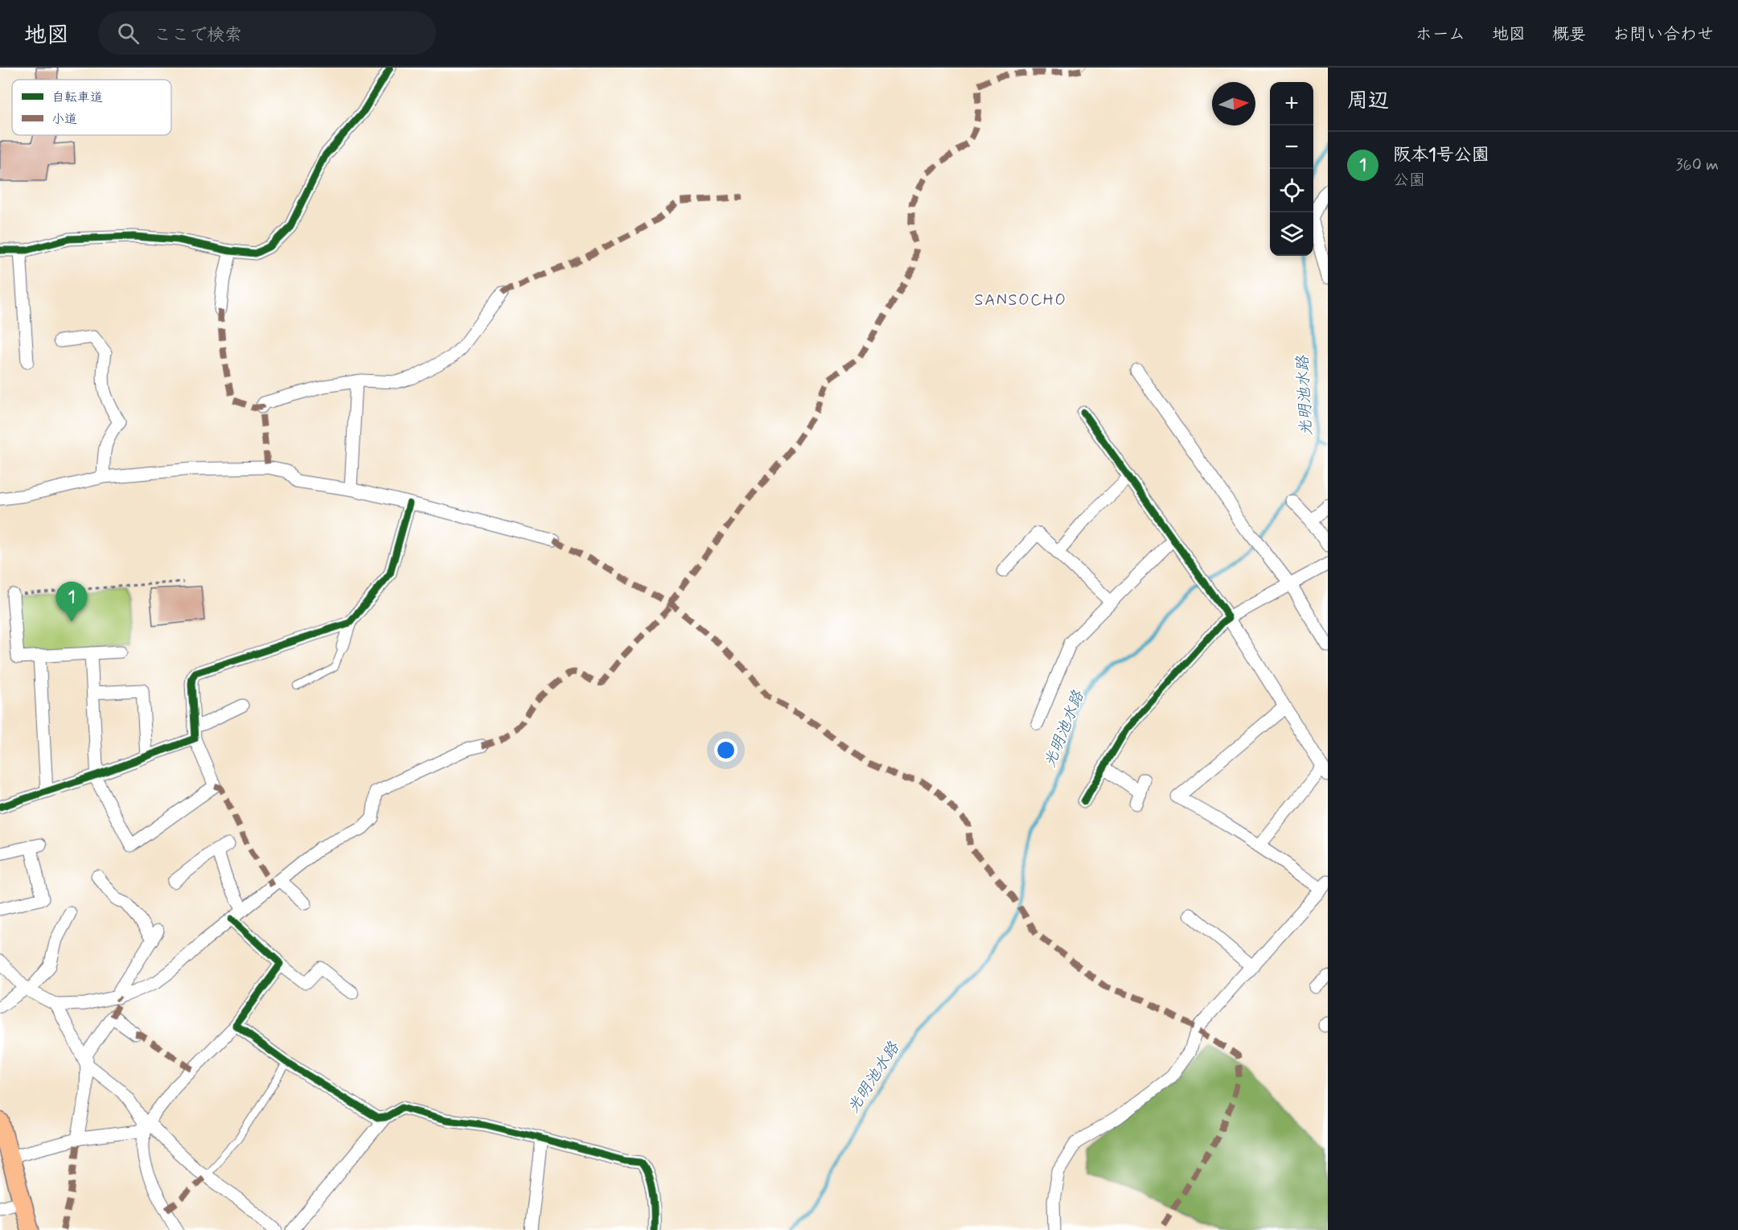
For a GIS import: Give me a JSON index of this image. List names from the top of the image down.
{
  "districts": ["SANSOCHO"],
  "water": ["光明池水路"],
  "legend": ["自転車道", "小道"],
  "north": "right",
  "page": {
    "header": "地図",
    "search": "ここで検索",
    "nav": [
      "ホーム",
      "地図",
      "概要",
      "お問い合わせ"
    ],
    "heading": "周辺",
    "map_buttons": ["+", "−"],
    "list": [
      {
        "mark": "1",
        "name": "阪本1号公園",
        "note": "公園",
        "value": "360 m"
      }
    ],
    "pins": "1"
  }
}
